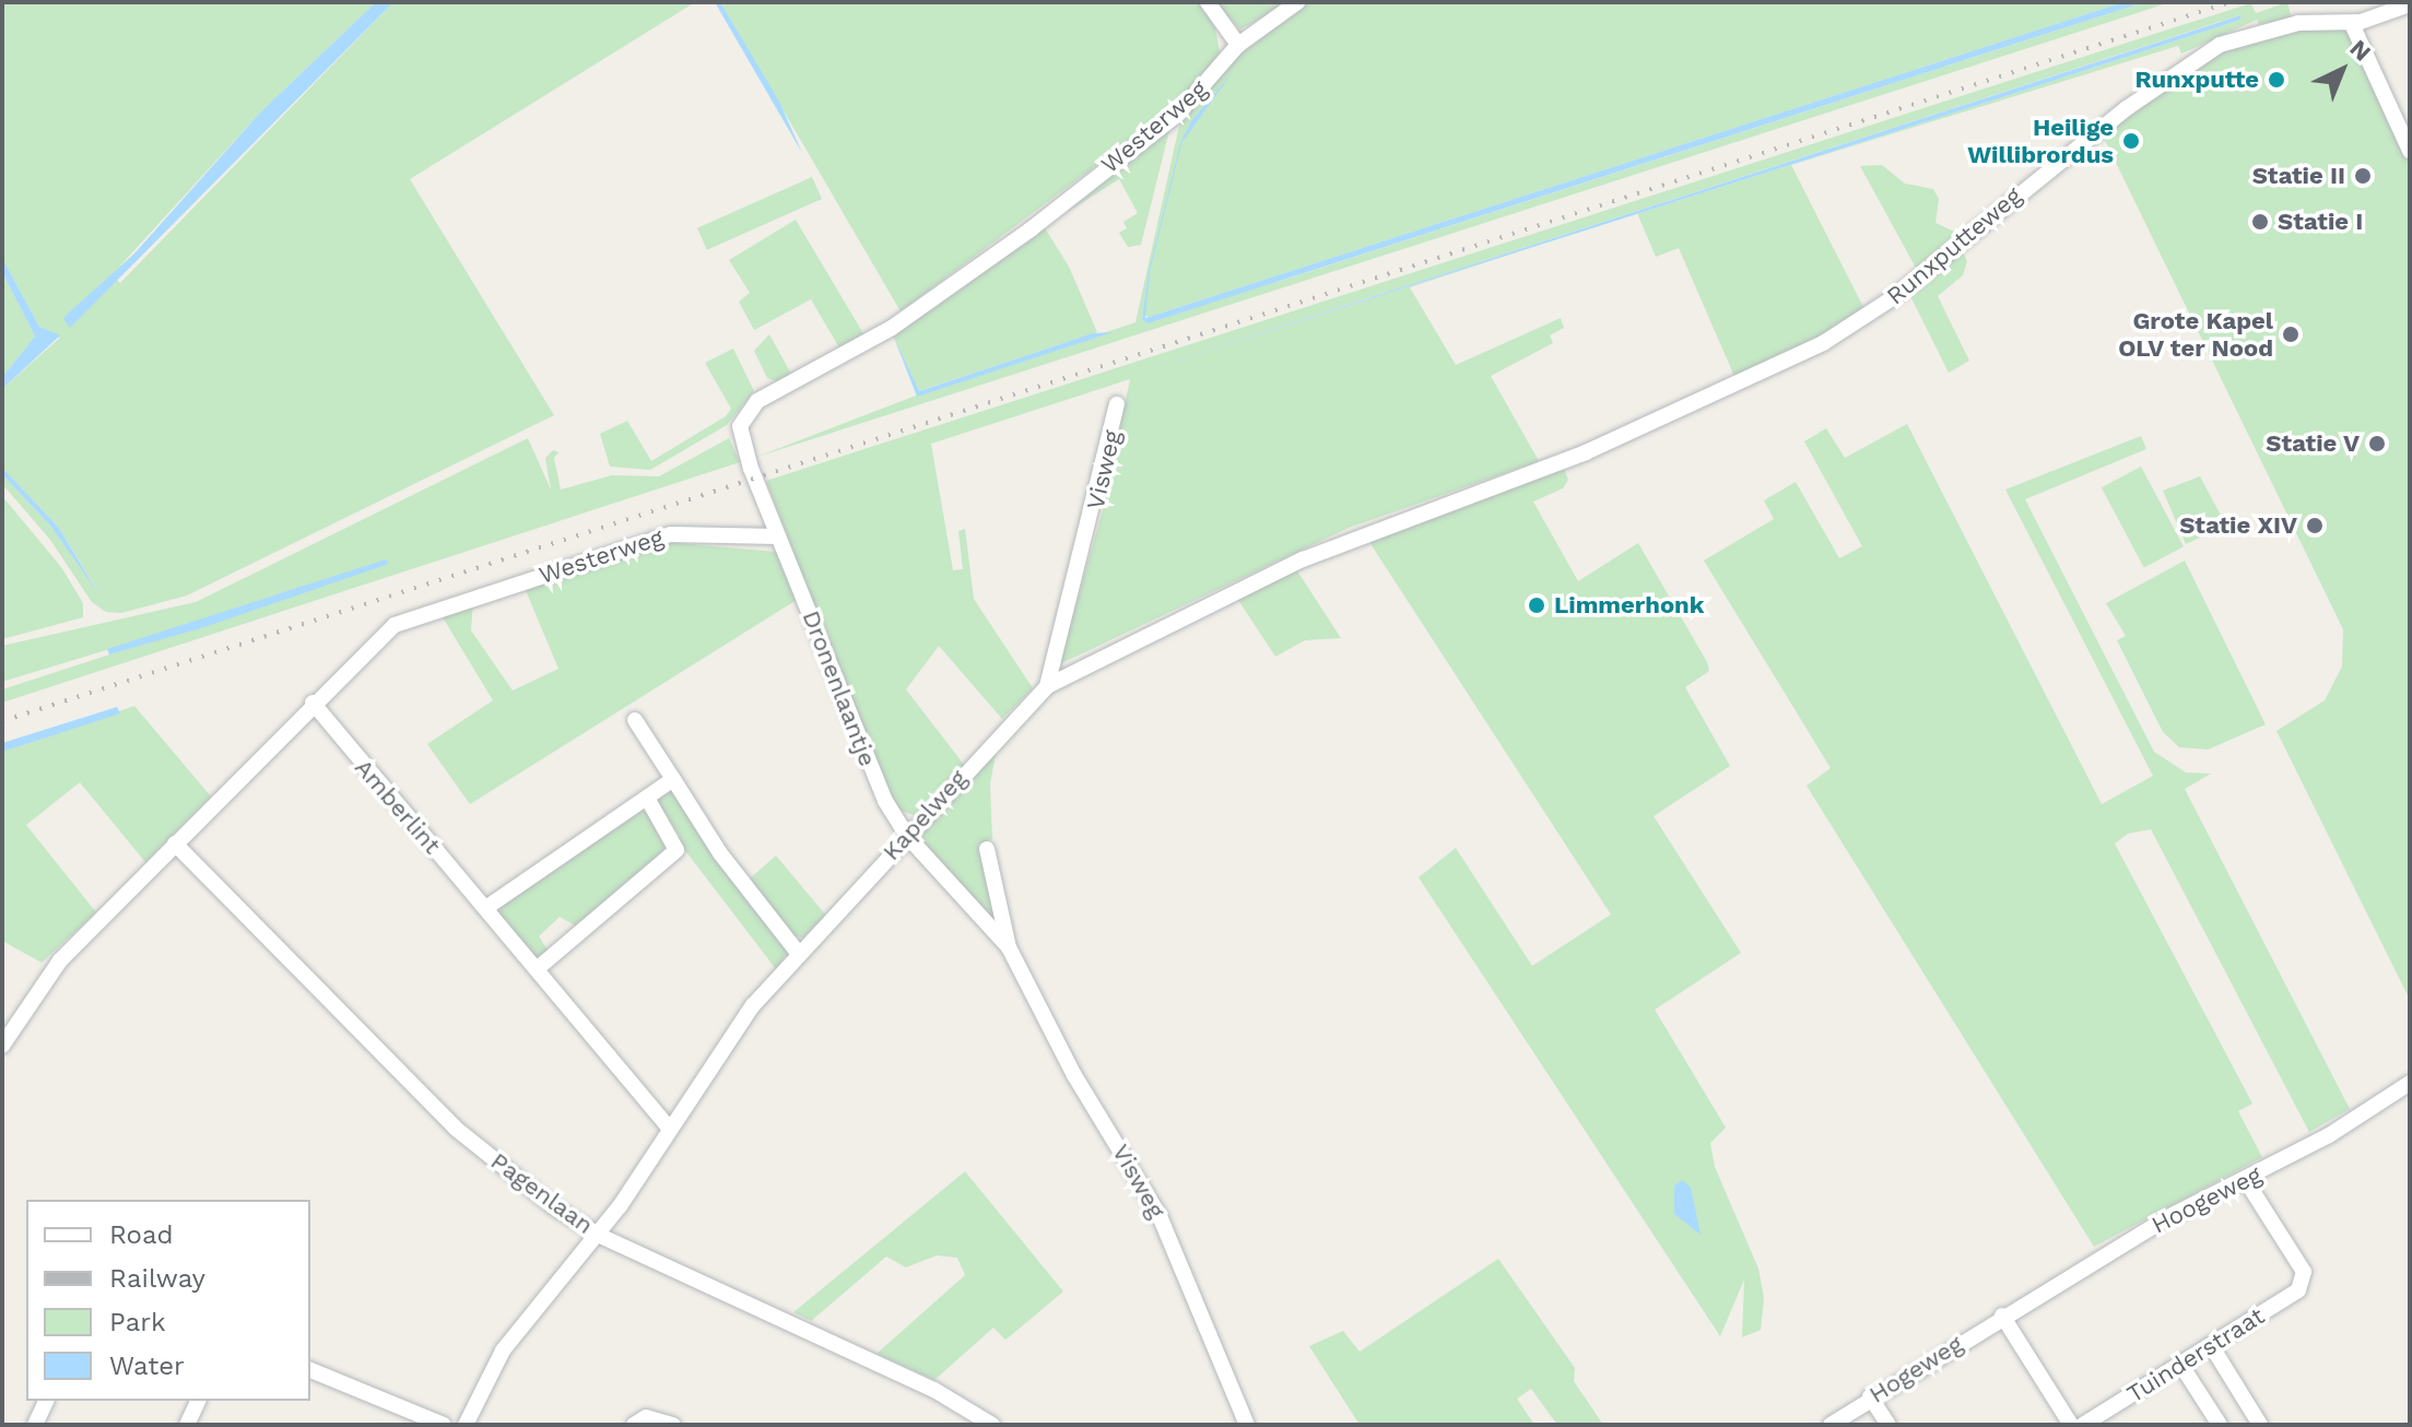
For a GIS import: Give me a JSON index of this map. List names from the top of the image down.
{
  "streets": {
    "street": [
      "Westerweg",
      "Runxputteweg",
      "Visweg",
      "Dronenlaantje",
      "Amberlint",
      "Kapelweg",
      "Pagenlaan",
      "Hoogeweg",
      "Tuinderstraat",
      "Hogeweg"
    ]
  },
  "crossings": [
    ["Westerweg", "Dronenlaantje"],
    ["Westerweg", "Amberlint"],
    ["Westerweg", "Pagenlaan"],
    ["Runxputteweg", "Kapelweg"],
    ["Visweg", "Dronenlaantje"],
    ["Visweg", "Kapelweg"],
    ["Dronenlaantje", "Kapelweg"],
    ["Amberlint", "Kapelweg"],
    ["Kapelweg", "Pagenlaan"],
    ["Hoogeweg", "Tuinderstraat"],
    ["Hoogeweg", "Hogeweg"]
  ],
  "places": [
    "Runxputte",
    "Heilige Willibrordus",
    "Statie II",
    "Statie I",
    "Grote Kapel OLV ter Nood",
    "Statie V",
    "Statie XIV",
    "Limmerhonk"
  ],
  "legend": [
    "Road",
    "Railway",
    "Park",
    "Water"
  ],
  "north": "top right"
}
